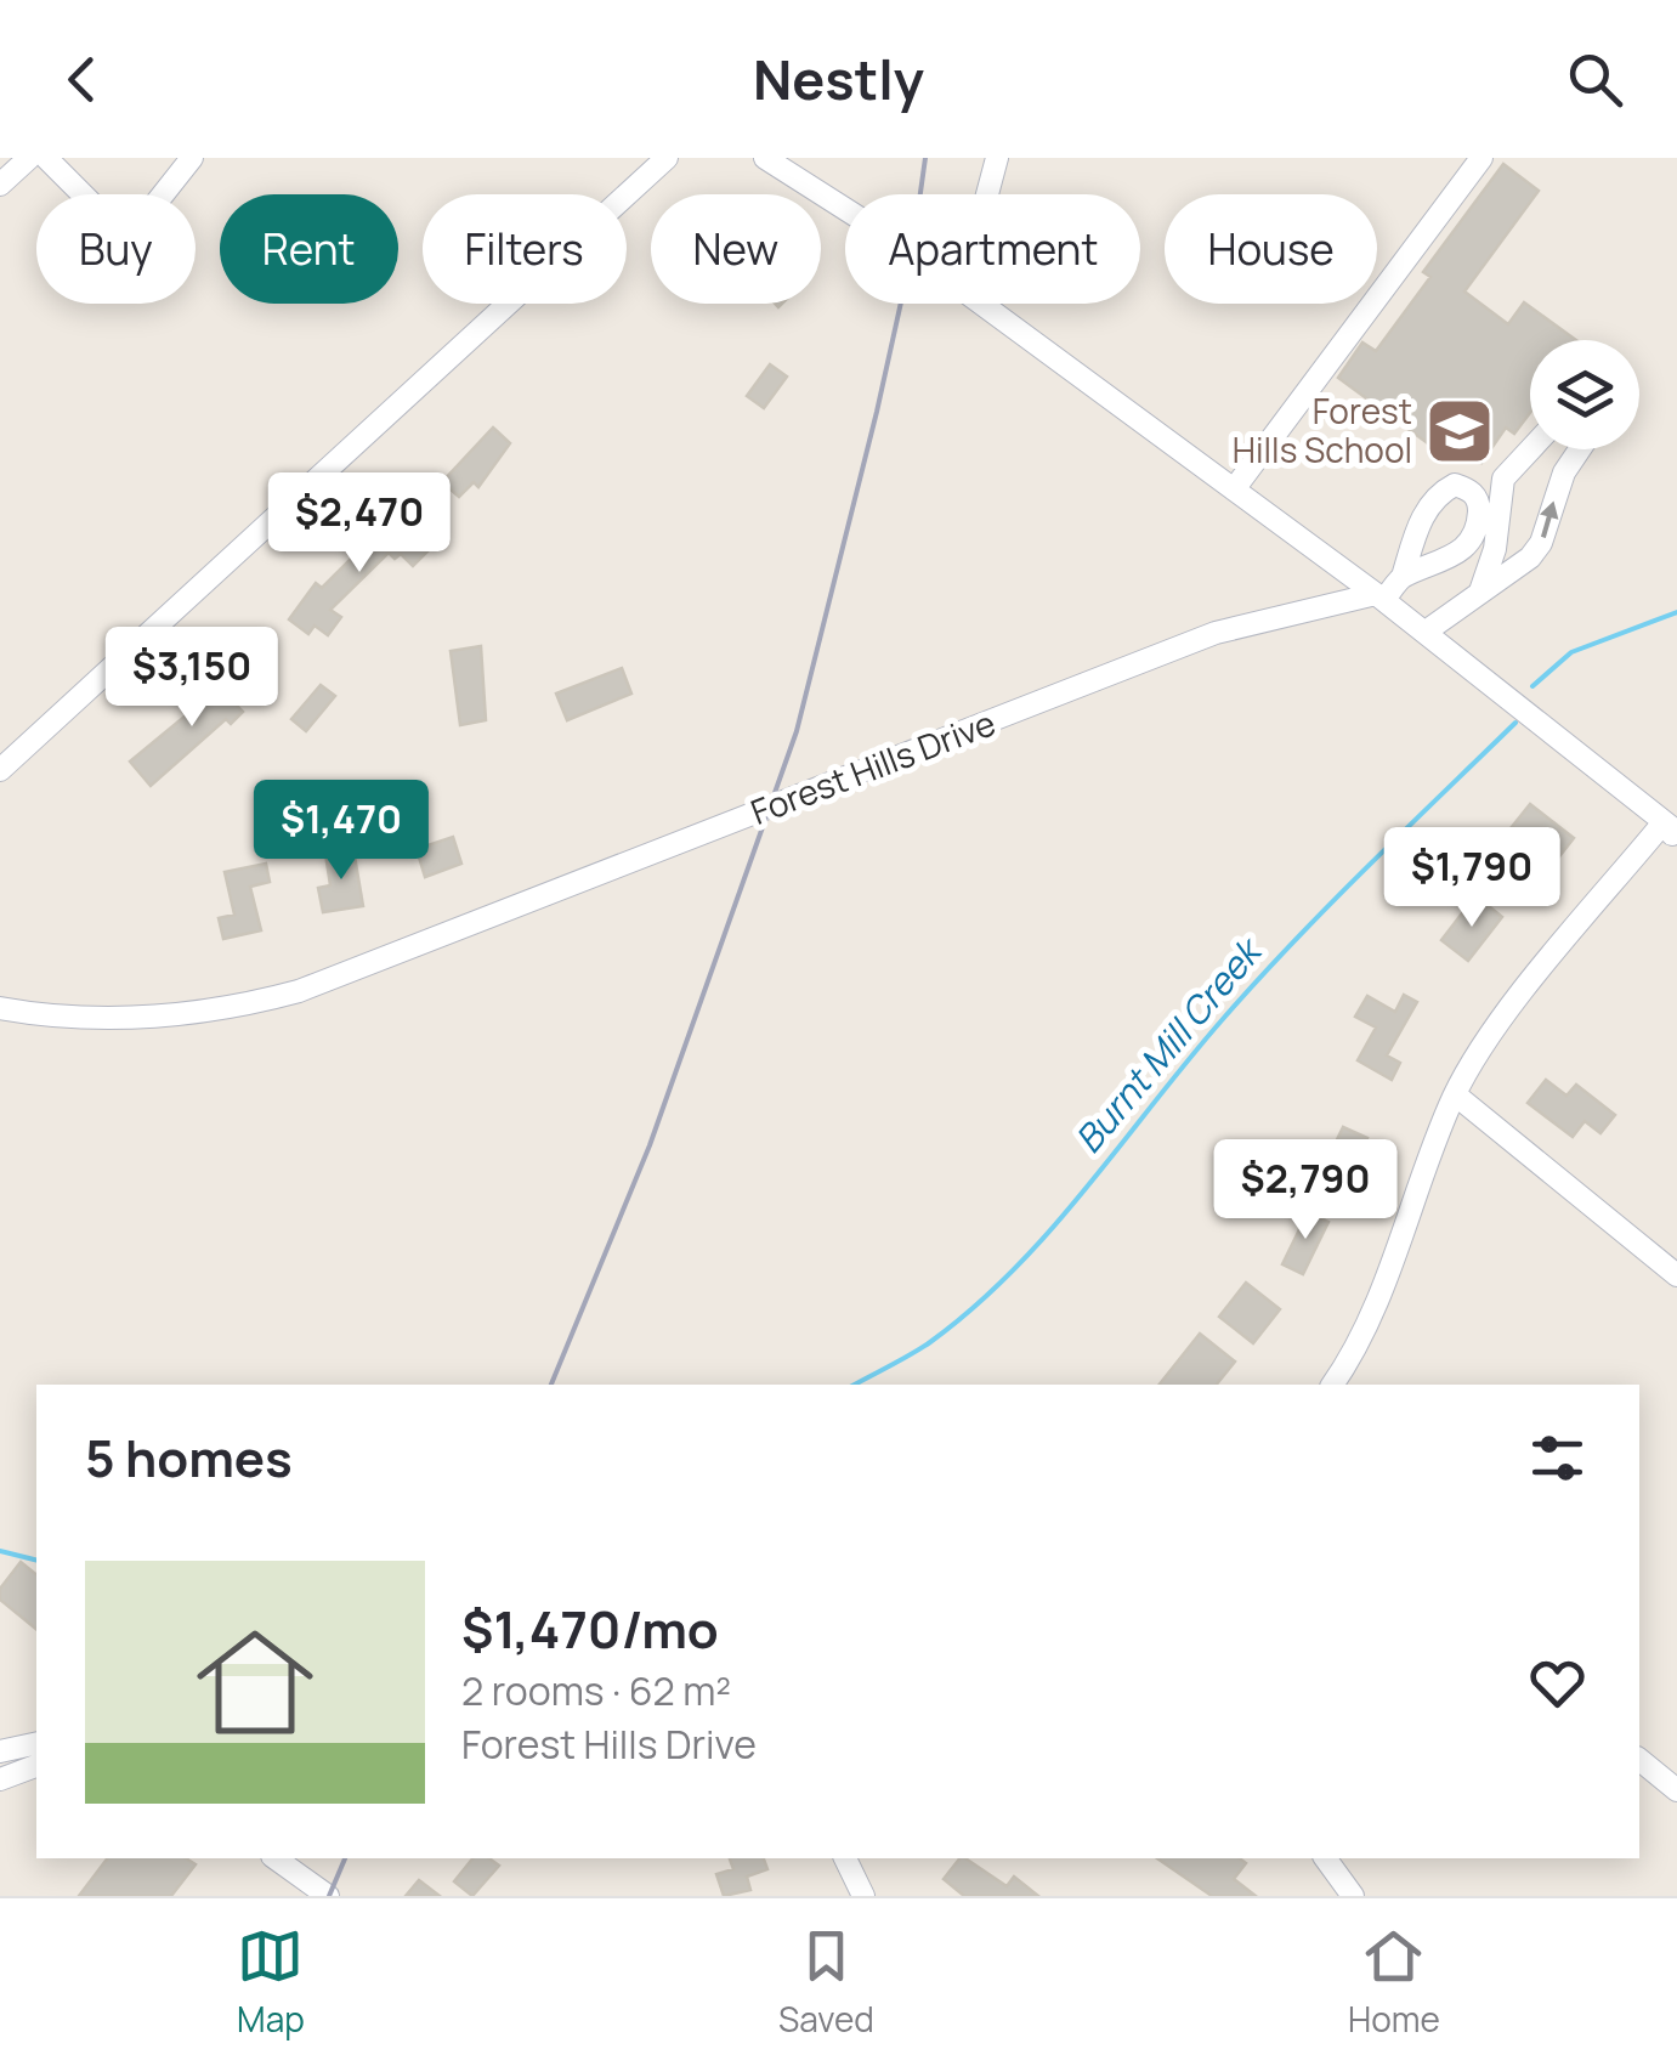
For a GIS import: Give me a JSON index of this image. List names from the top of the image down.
{
  "streets": {
    "street": ["Forest Hills Drive"]
  },
  "water": ["Burnt Mill Creek"],
  "places": {
    "school or university": ["Forest Hills School"]
  },
  "page": {
    "header": "Nestly",
    "chip": [
      "Buy",
      "Rent",
      "Filters",
      "New",
      "Apartment",
      "House"
    ],
    "price": [
      "$2,470",
      "$3,150",
      "$1,470",
      "$1,790",
      "$2,790"
    ],
    "heading": "5 homes",
    "list": [
      {
        "name": "$1,470/mo",
        "note": "2 rooms · 62 m² · Forest Hills Drive"
      }
    ],
    "tabs": ["Map", "Saved", "Home"]
  }
}
